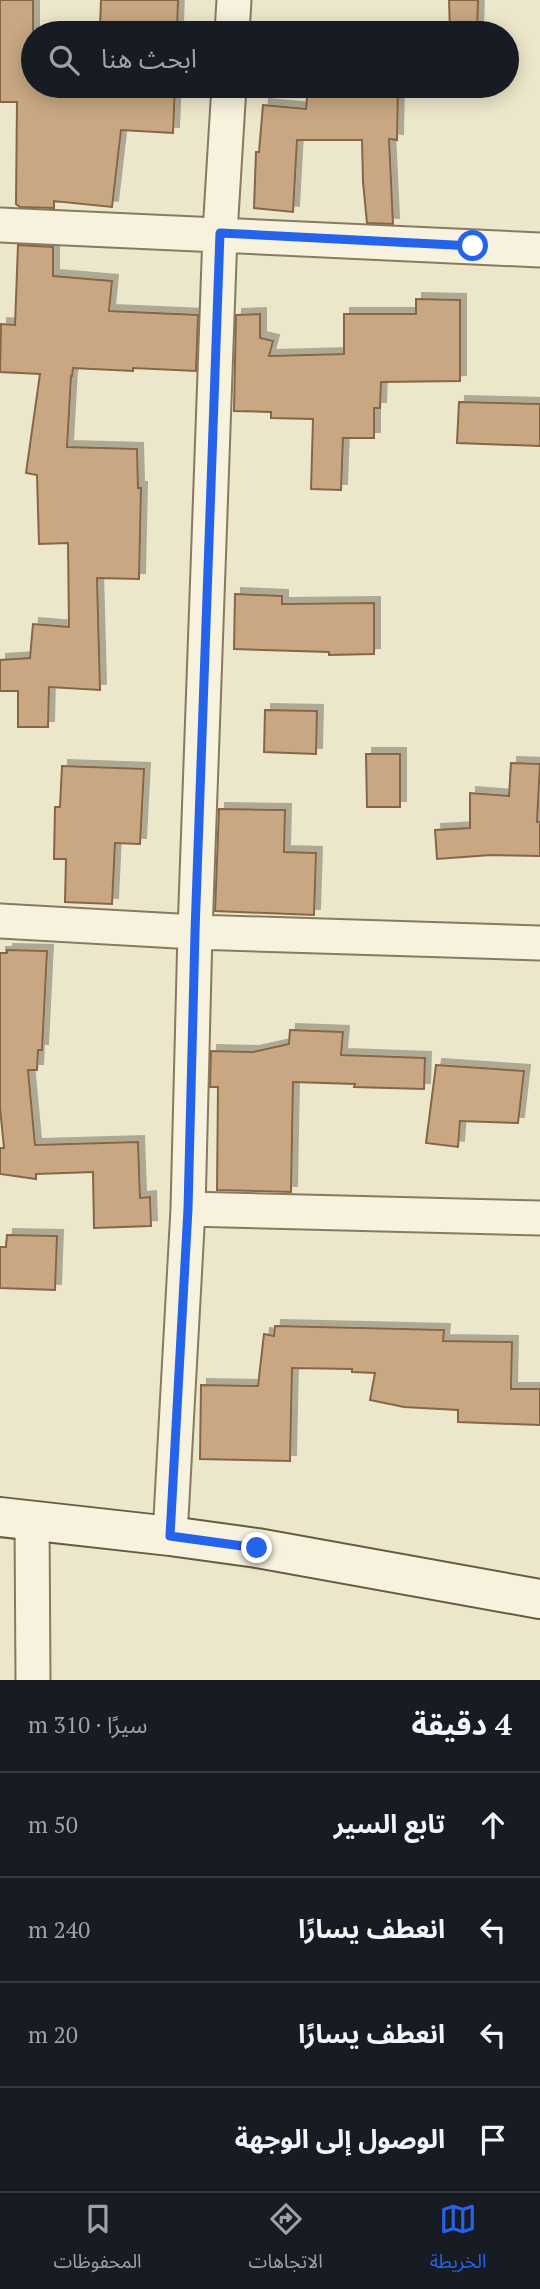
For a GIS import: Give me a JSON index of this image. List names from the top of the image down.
{
  "page": {
    "search": "ابحث هنا",
    "heading": ["4 دقيقة", "سيرًا · 310 m"],
    "list": [
      ["تابع السير", "50 m"],
      ["انعطف يسارًا", "240 m"],
      ["انعطف يسارًا", "20 m"],
      "الوصول إلى الوجهة"
    ],
    "nav": ["الخريطة", "الاتجاهات", "المحفوظات"]
  }
}
